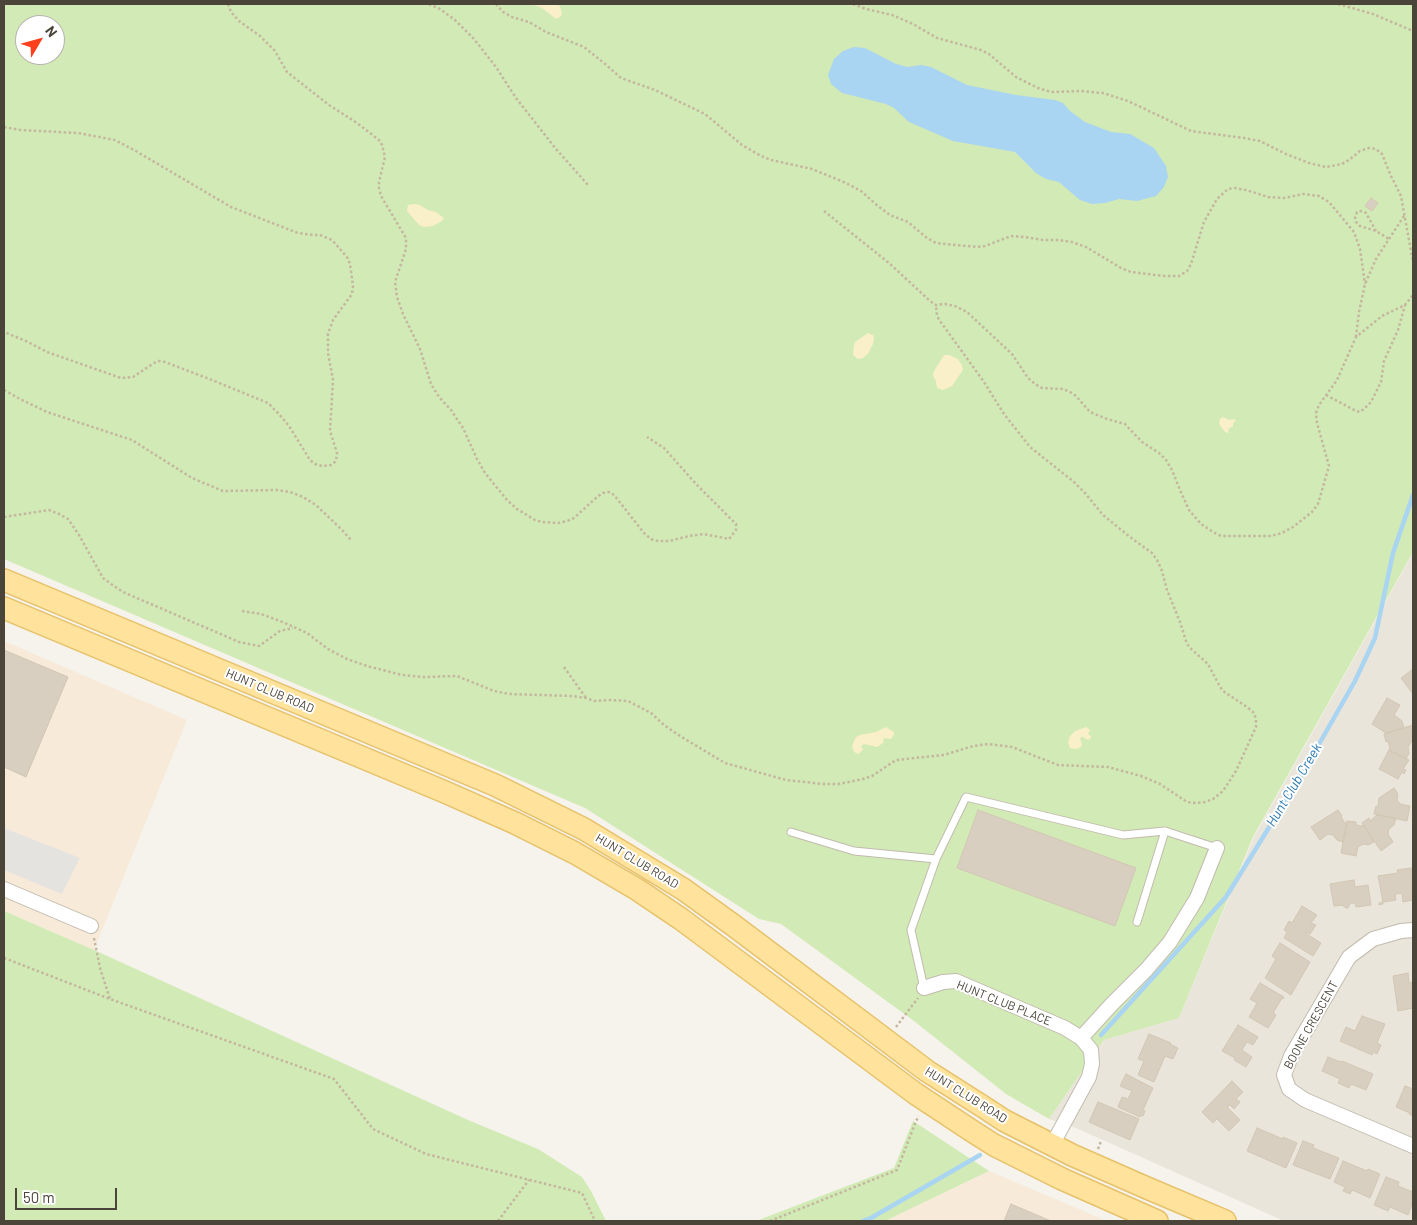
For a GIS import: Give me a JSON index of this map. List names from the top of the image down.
{
  "streets": {
    "main road": ["HUNT CLUB ROAD"],
    "street": ["HUNT CLUB PLACE", "BOONE CRESCENT"]
  },
  "water": ["Hunt Club Creek"],
  "scale_bar": "50 m",
  "north": "top right"
}
